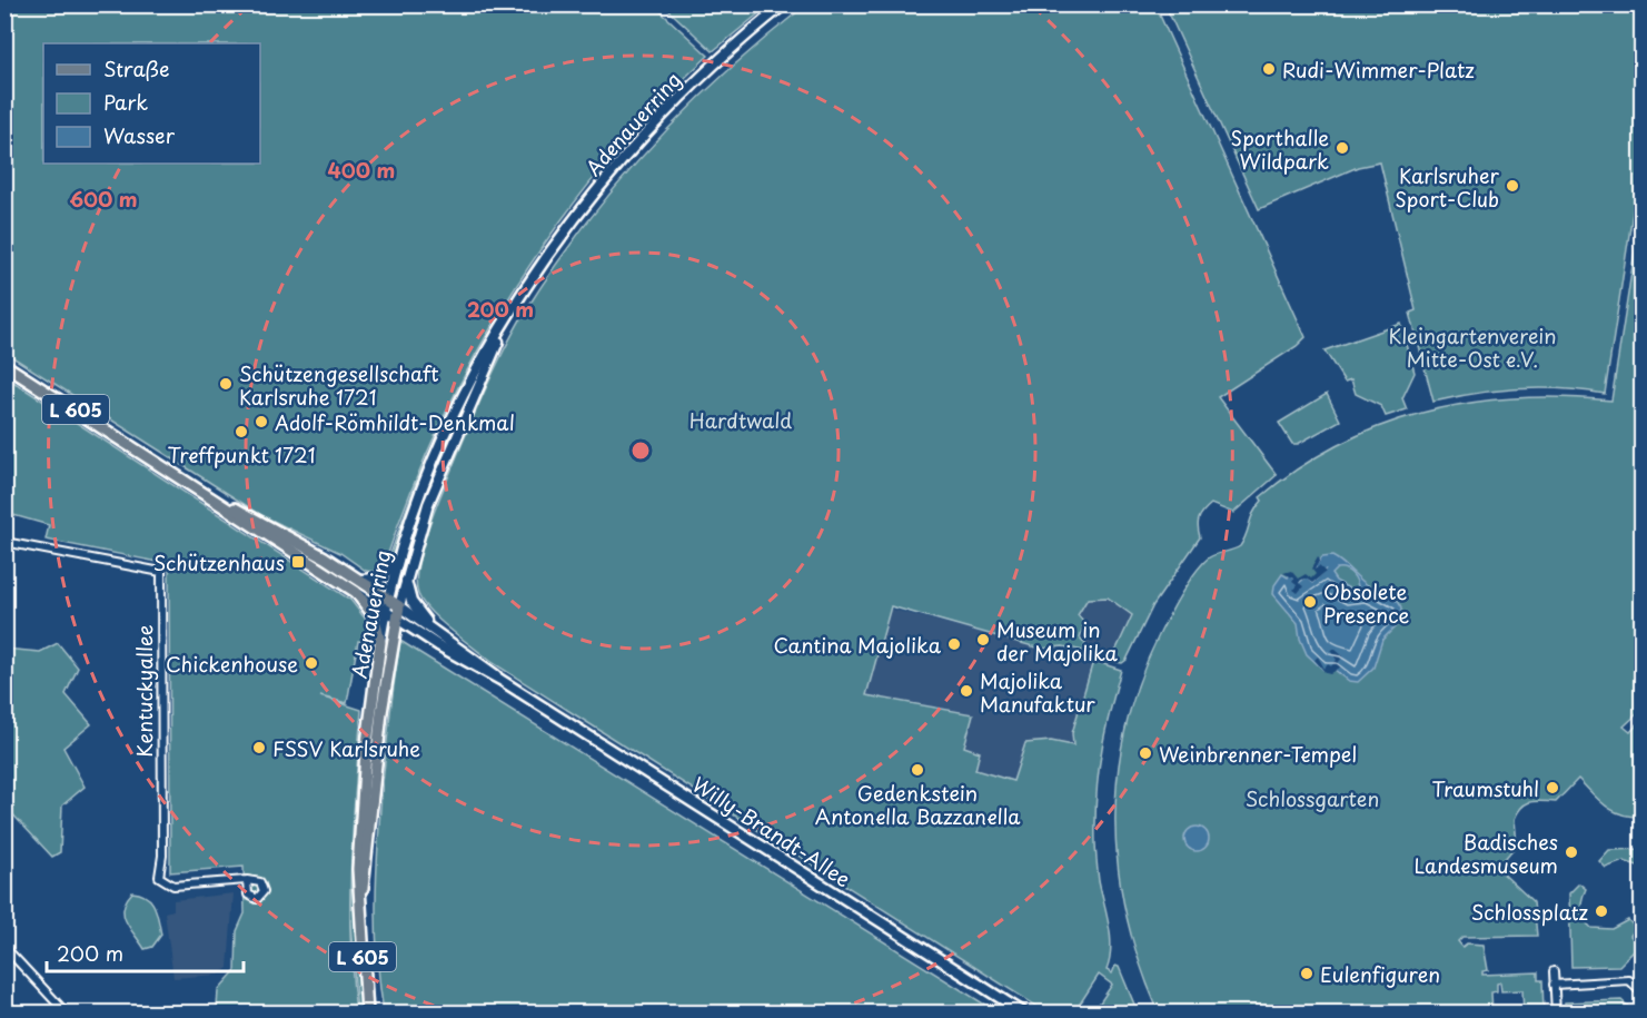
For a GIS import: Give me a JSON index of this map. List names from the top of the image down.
{
  "streets": {
    "main road": ["Adenauerring", "L 605", "Willy-Brandt-Allee"],
    "street": ["Kentuckyallee"]
  },
  "crossings": [
    ["Adenauerring", "Willy-Brandt-Allee"]
  ],
  "parks": ["Kleingartenverein Mitte-Ost e.V.", "Hardtwald", "Schlossgarten"],
  "places": {
    "other": [
      "Rudi-Wimmer-Platz",
      "Sporthalle Wildpark",
      "Karlsruher Sport-Club",
      "Schützengesellschaft Karlsruhe 1721",
      "Adolf-Römhildt-Denkmal",
      "Treffpunkt 1721",
      "Obsolete Presence",
      "Museum in der Majolika",
      "Cantina Majolika",
      "Chickenhouse",
      "Majolika Manufaktur",
      "FSSV Karlsruhe",
      "Weinbrenner-Tempel",
      "Gedenkstein Antonella Bazzanella",
      "Traumstuhl",
      "Badisches Landesmuseum",
      "Schlossplatz",
      "Eulenfiguren"
    ],
    "transit": ["Schützenhaus"]
  },
  "legend": ["Straße", "Park", "Wasser"],
  "scale_bar": "200 m",
  "rings": ["400 m", "600 m", "200 m"]
}
